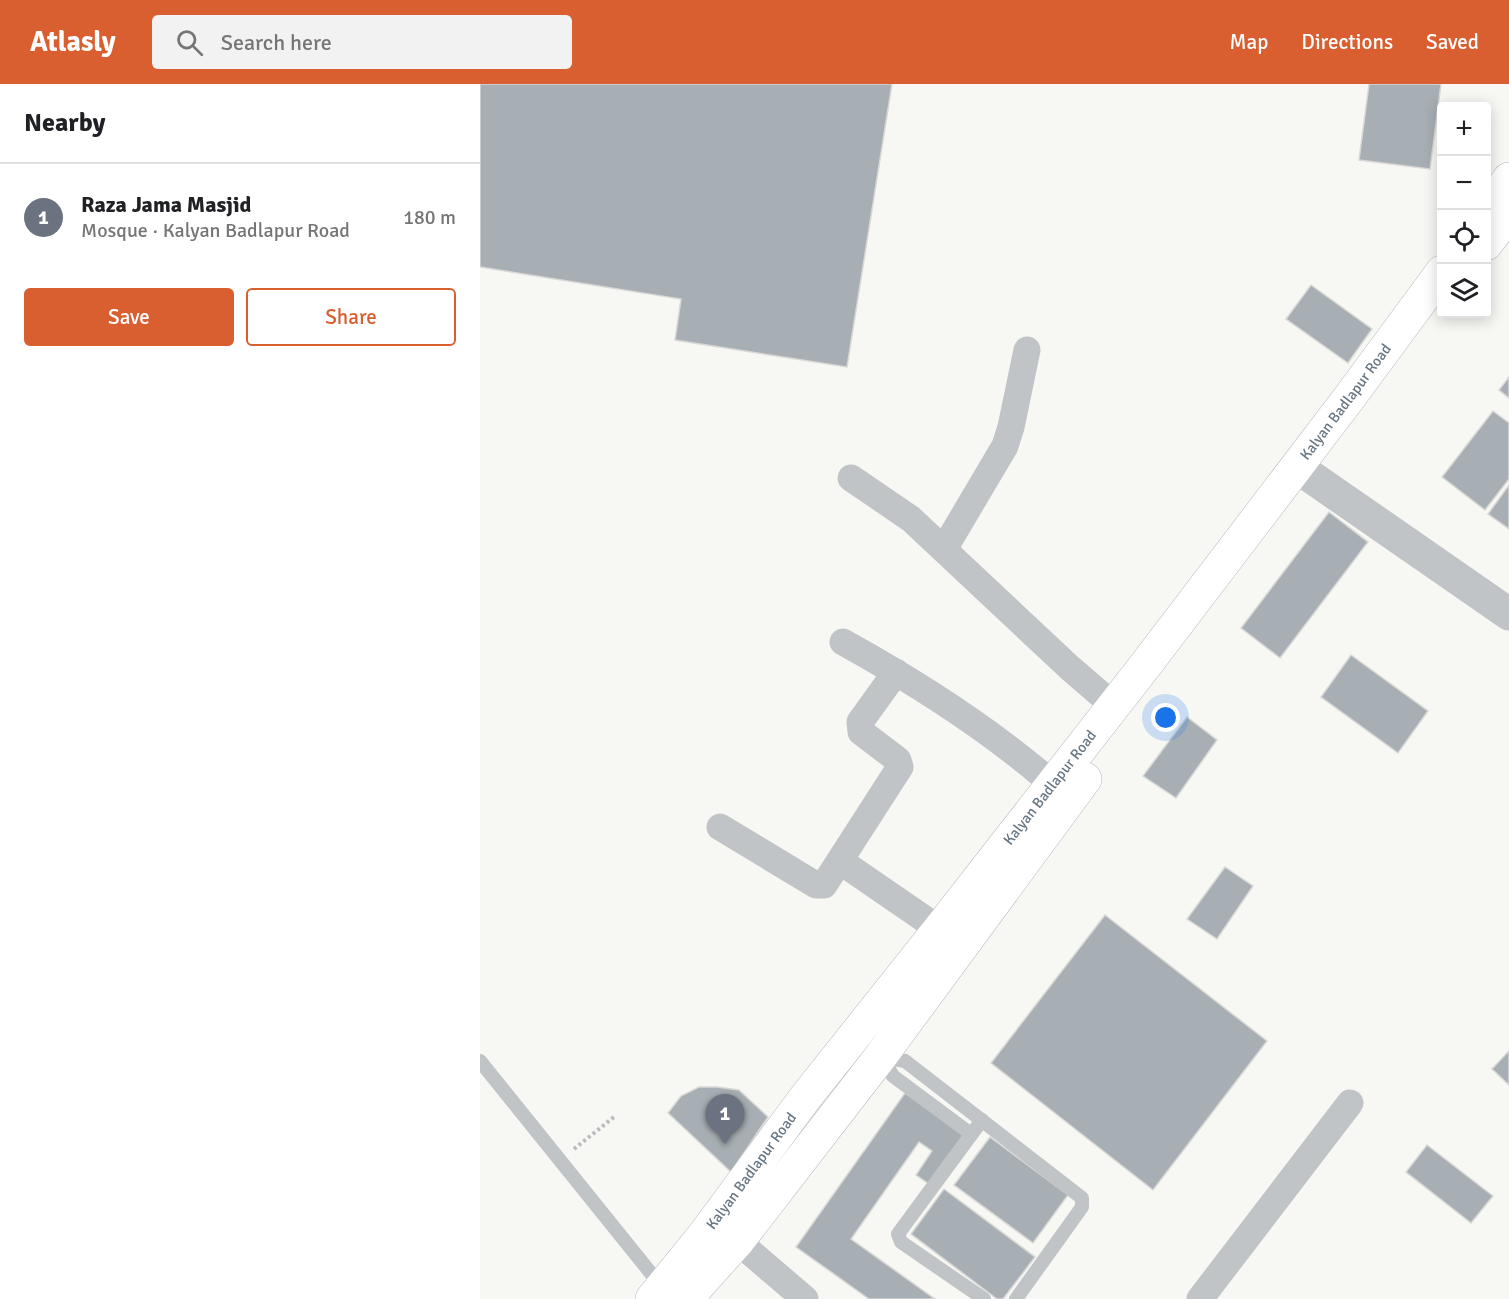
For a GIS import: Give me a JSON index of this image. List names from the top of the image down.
{
  "streets": {
    "main road": ["Kalyan Badlapur Road"]
  },
  "page": {
    "header": "Atlasly",
    "search": "Search here",
    "nav": ["Map", "Directions", "Saved"],
    "heading": "Nearby",
    "map_buttons": ["+", "−"],
    "list": [
      {
        "mark": "1",
        "name": "Raza Jama Masjid",
        "note": "Mosque · Kalyan Badlapur Road",
        "value": "180 m"
      }
    ],
    "buttons": ["Save", "Share"],
    "pins": "1"
  }
}
